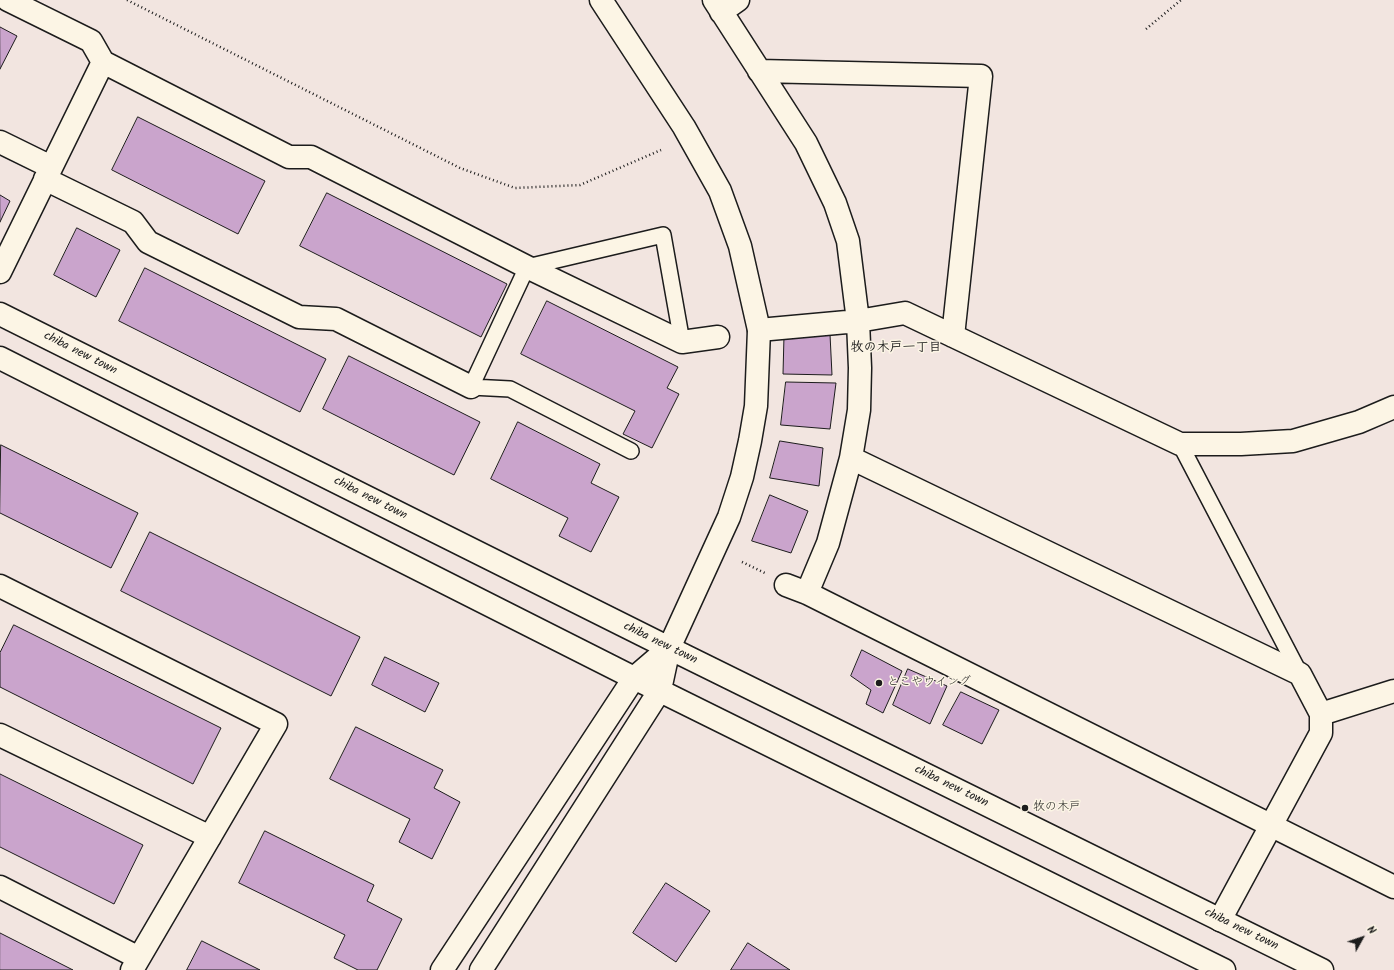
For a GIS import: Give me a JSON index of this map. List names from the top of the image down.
{
  "streets": {
    "street": ["chiba new town"]
  },
  "districts": ["牧の木戸一丁目"],
  "places": ["とこやウイング", "牧の木戸"],
  "north": "top right"
}
